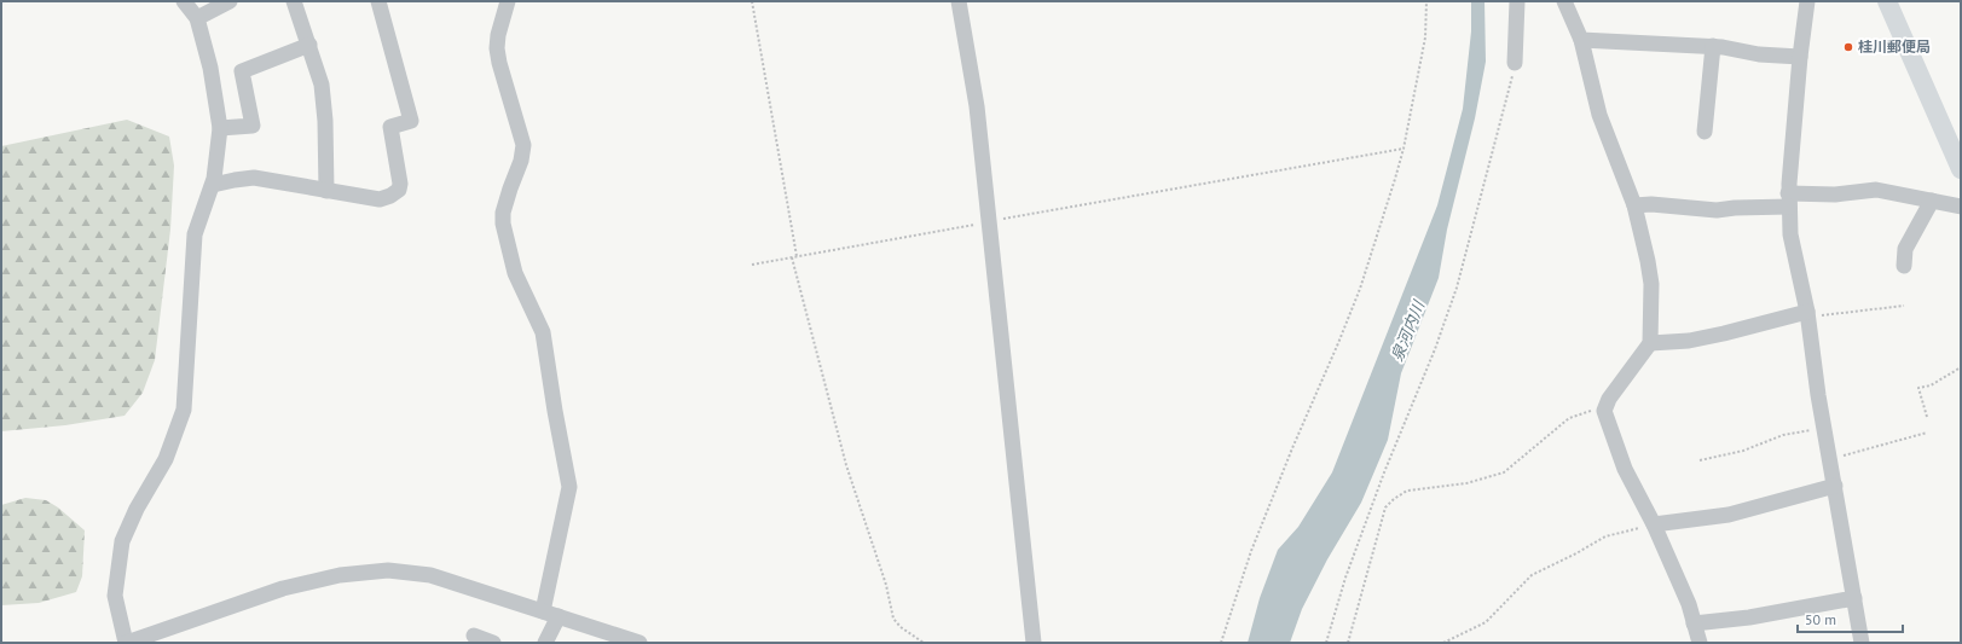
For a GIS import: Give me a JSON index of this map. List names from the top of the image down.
{
  "water": ["泉河内川"],
  "places": ["桂川郵便局"],
  "scale_bar": "50 m"
}
